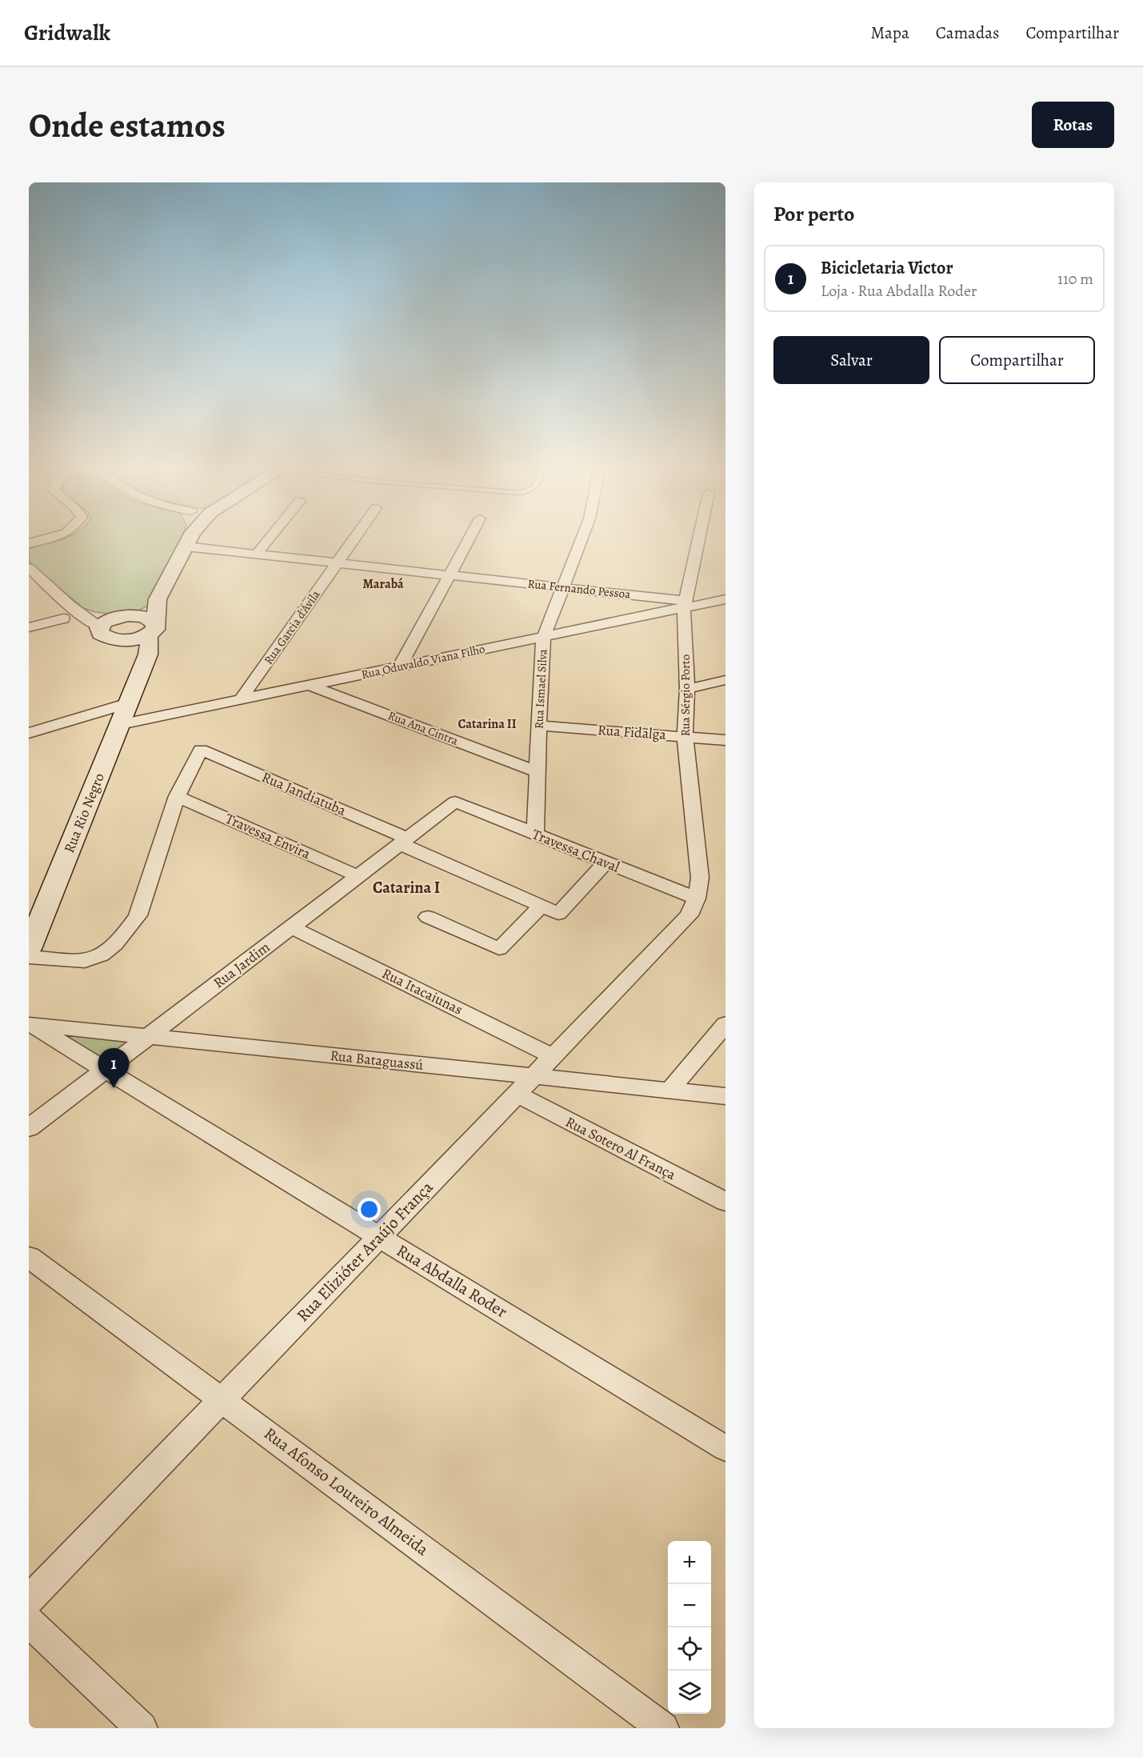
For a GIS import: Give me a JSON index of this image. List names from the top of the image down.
{
  "streets": {
    "main road": ["Rua Rio Negro"],
    "street": [
      "Rua Fernando Pessoa",
      "Rua Garcia d'Ávila",
      "Rua Oduvaldo Viana Filho",
      "Rua Ismael Silva",
      "Rua Sérgio Porto",
      "Rua Ana Cintra",
      "Rua Fidalga",
      "Rua Jandiatuba",
      "Travessa Envira",
      "Travessa Chaval",
      "Rua Jardim",
      "Rua Itacaiunas",
      "Rua Bataguassú",
      "Rua Sotero Al França",
      "Rua Elizióter Araújo França",
      "Rua Abdalla Roder",
      "Rua Afonso Loureiro Almeida"
    ]
  },
  "crossings": [
    ["Rua Fernando Pessoa", "Rua Garcia d'Ávila"],
    ["Rua Fernando Pessoa", "Rua Oduvaldo Viana Filho"],
    ["Rua Fernando Pessoa", "Rua Ismael Silva"],
    ["Rua Fernando Pessoa", "Rua Sérgio Porto"],
    ["Rua Garcia d'Ávila", "Rua Oduvaldo Viana Filho"],
    ["Rua Oduvaldo Viana Filho", "Rua Ismael Silva"],
    ["Rua Oduvaldo Viana Filho", "Rua Sérgio Porto"],
    ["Rua Oduvaldo Viana Filho", "Rua Ana Cintra"],
    ["Rua Oduvaldo Viana Filho", "Rua Rio Negro"],
    ["Rua Ismael Silva", "Rua Ana Cintra"],
    ["Rua Ismael Silva", "Rua Fidalga"],
    ["Rua Ismael Silva", "Travessa Chaval"],
    ["Rua Sérgio Porto", "Rua Fidalga"],
    ["Rua Sérgio Porto", "Travessa Chaval"],
    ["Rua Sérgio Porto", "Rua Elizióter Araújo França"],
    ["Rua Jandiatuba", "Travessa Envira"],
    ["Rua Jandiatuba", "Travessa Chaval"],
    ["Rua Jandiatuba", "Rua Jardim"],
    ["Travessa Envira", "Rua Jardim"],
    ["Travessa Chaval", "Rua Jardim"],
    ["Travessa Chaval", "Rua Elizióter Araújo França"],
    ["Rua Jardim", "Rua Itacaiunas"],
    ["Rua Jardim", "Rua Bataguassú"],
    ["Rua Jardim", "Rua Abdalla Roder"],
    ["Rua Itacaiunas", "Rua Elizióter Araújo França"],
    ["Rua Bataguassú", "Rua Elizióter Araújo França"],
    ["Rua Bataguassú", "Rua Abdalla Roder"],
    ["Rua Sotero Al França", "Rua Elizióter Araújo França"],
    ["Rua Elizióter Araújo França", "Rua Abdalla Roder"],
    ["Rua Elizióter Araújo França", "Rua Afonso Loureiro Almeida"]
  ],
  "districts": ["Marabá", "Catarina II", "Catarina I"],
  "page": {
    "header": "Gridwalk",
    "nav": ["Mapa", "Camadas", "Compartilhar"],
    "buttons": [
      "Rotas",
      ["Salvar", "Compartilhar"]
    ],
    "title": "Onde estamos",
    "heading": "Por perto",
    "list": [
      {
        "mark": "1",
        "name": "Bicicletaria Victor",
        "note": "Loja · Rua Abdalla Roder",
        "value": "110 m"
      }
    ],
    "pins": "1",
    "map_buttons": ["+", "−"]
  }
}
